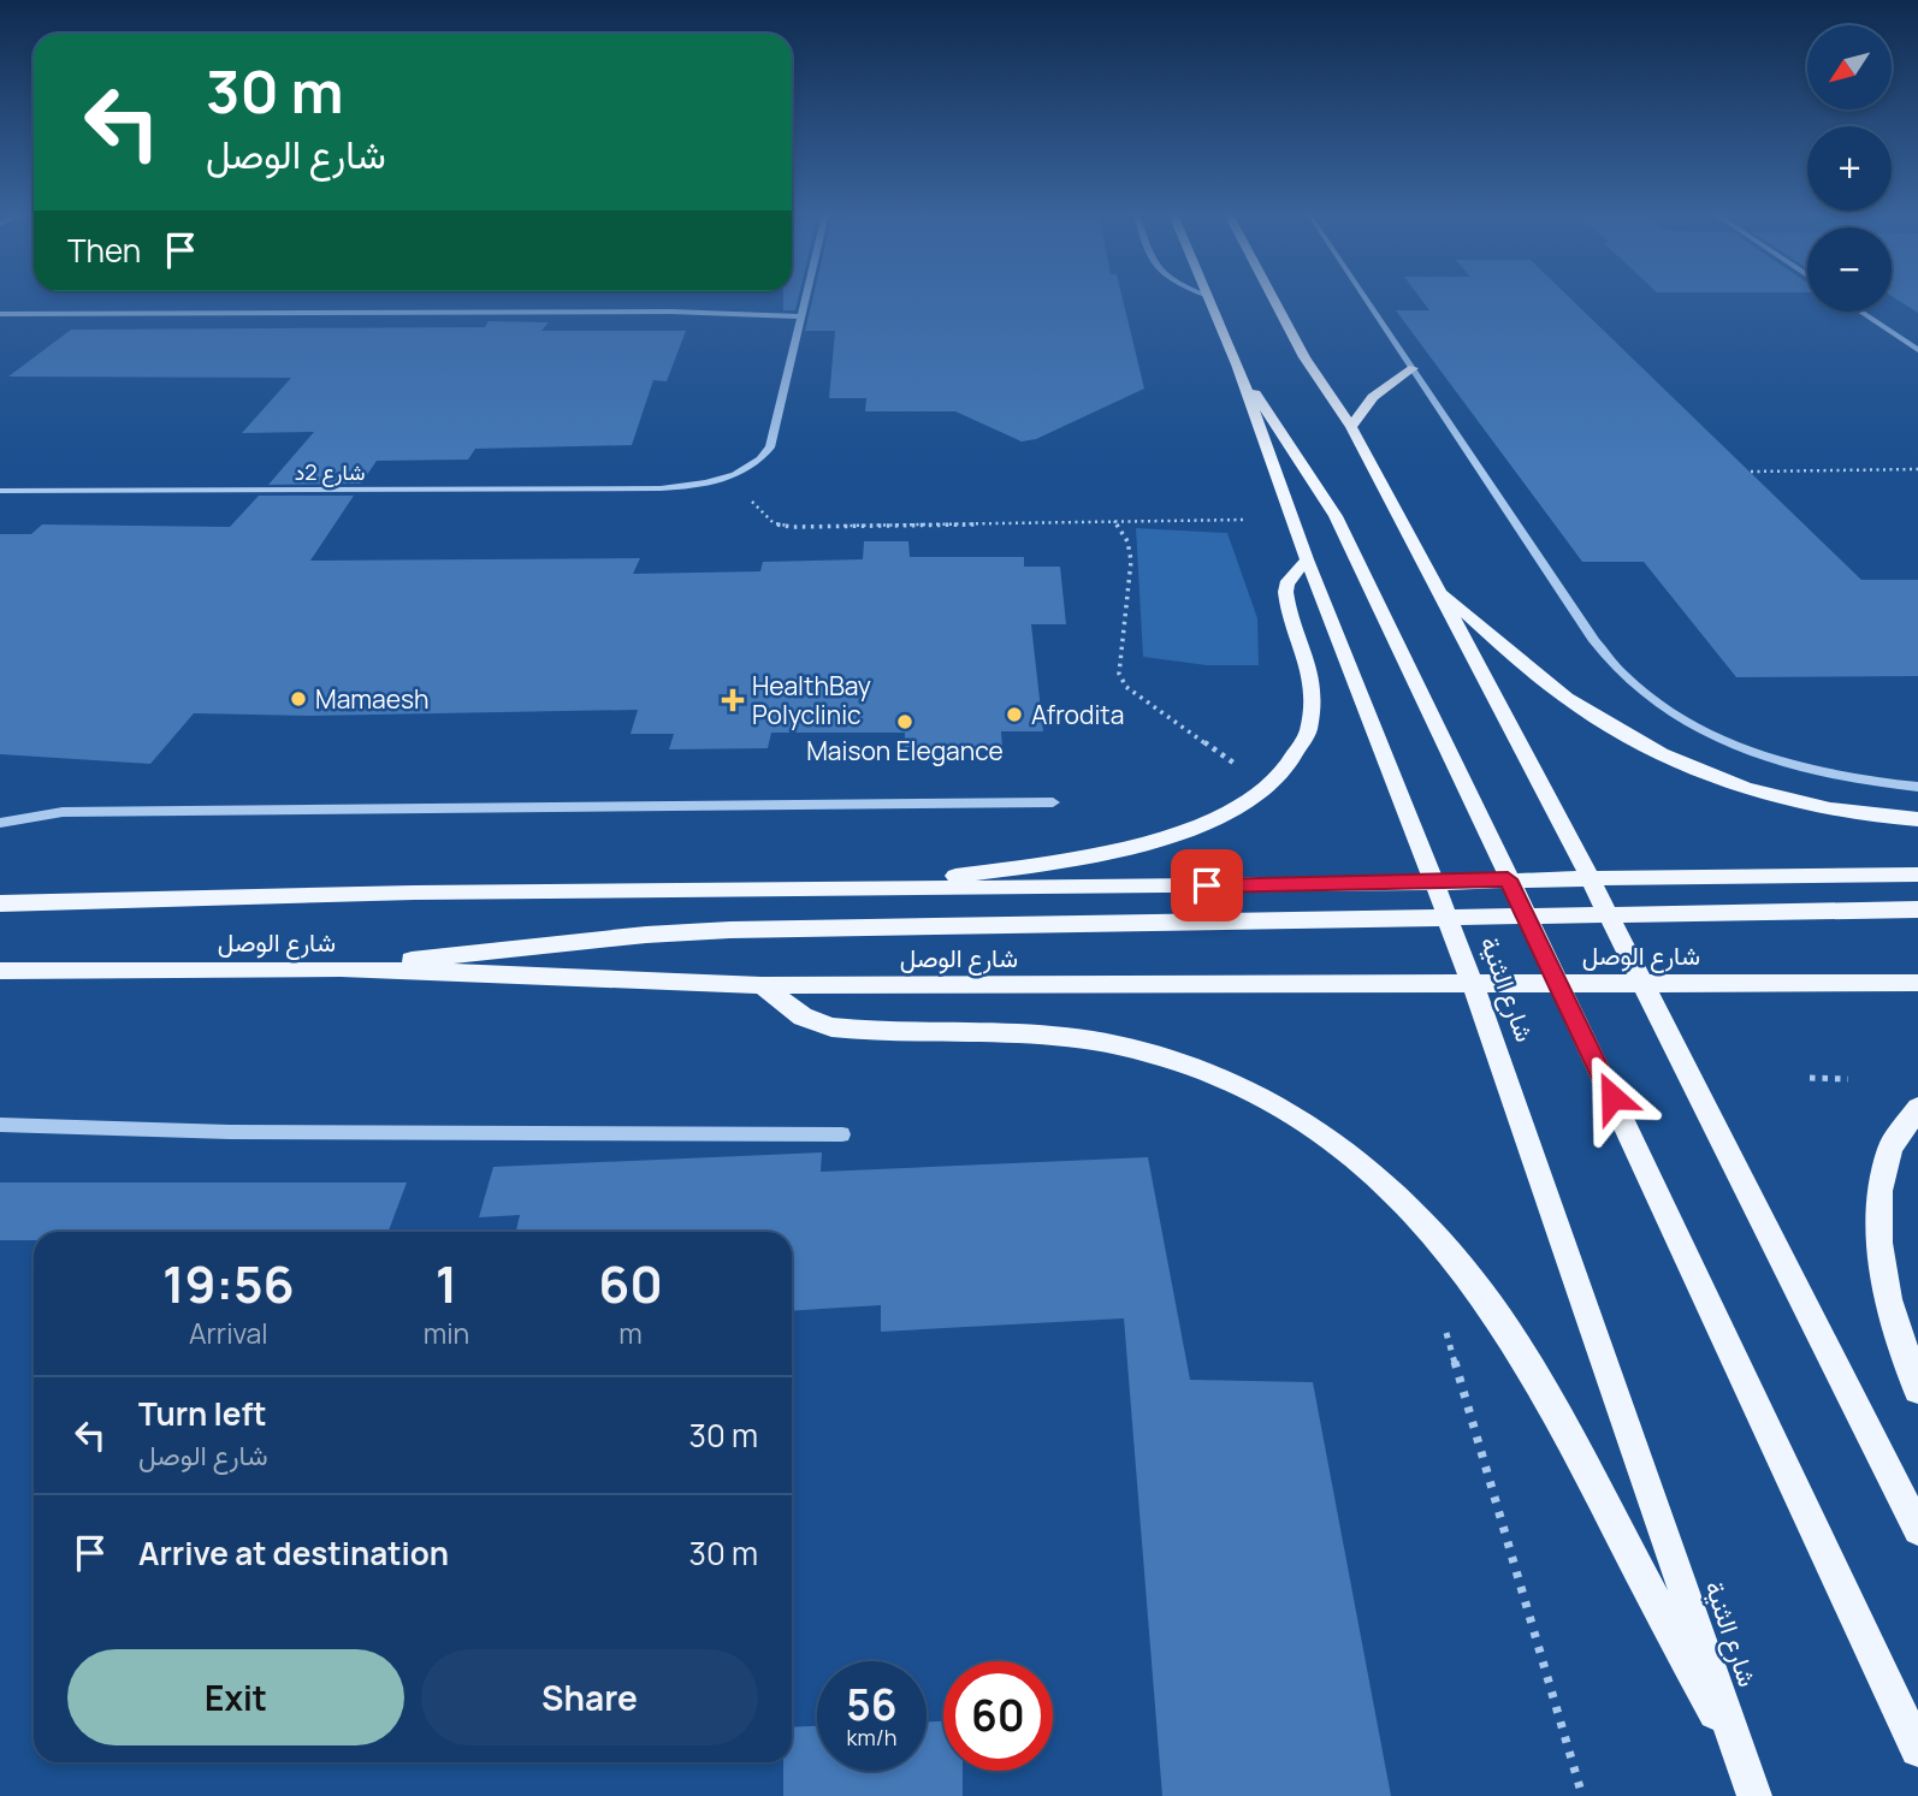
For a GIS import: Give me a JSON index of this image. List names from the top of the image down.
{
  "streets": {
    "main road": ["شارع الوصل", "شارع الثنية"],
    "street": ["شارع 2د"]
  },
  "crossings": [
    ["شارع الوصل", "شارع الثنية"]
  ],
  "places": {
    "other": ["Mamaesh", "Afrodita", "Maison Elegance"],
    "health": ["HealthBay Polyclinic"]
  },
  "north": "bottom left",
  "page": {
    "map_buttons": ["+", "−"],
    "turn": ["30 m", "شارع الوصل"],
    "then": "Then",
    "eta": [
      "19:56",
      "Arrival",
      "1",
      "min",
      "60",
      "m"
    ],
    "list": [
      {
        "name": "Turn left",
        "note": "شارع الوصل",
        "value": "30 m"
      },
      {
        "name": "Arrive at destination",
        "value": "30 m"
      }
    ],
    "buttons": ["Exit", "Share"],
    "speed": "56 km/h",
    "limit": "60"
  }
}
